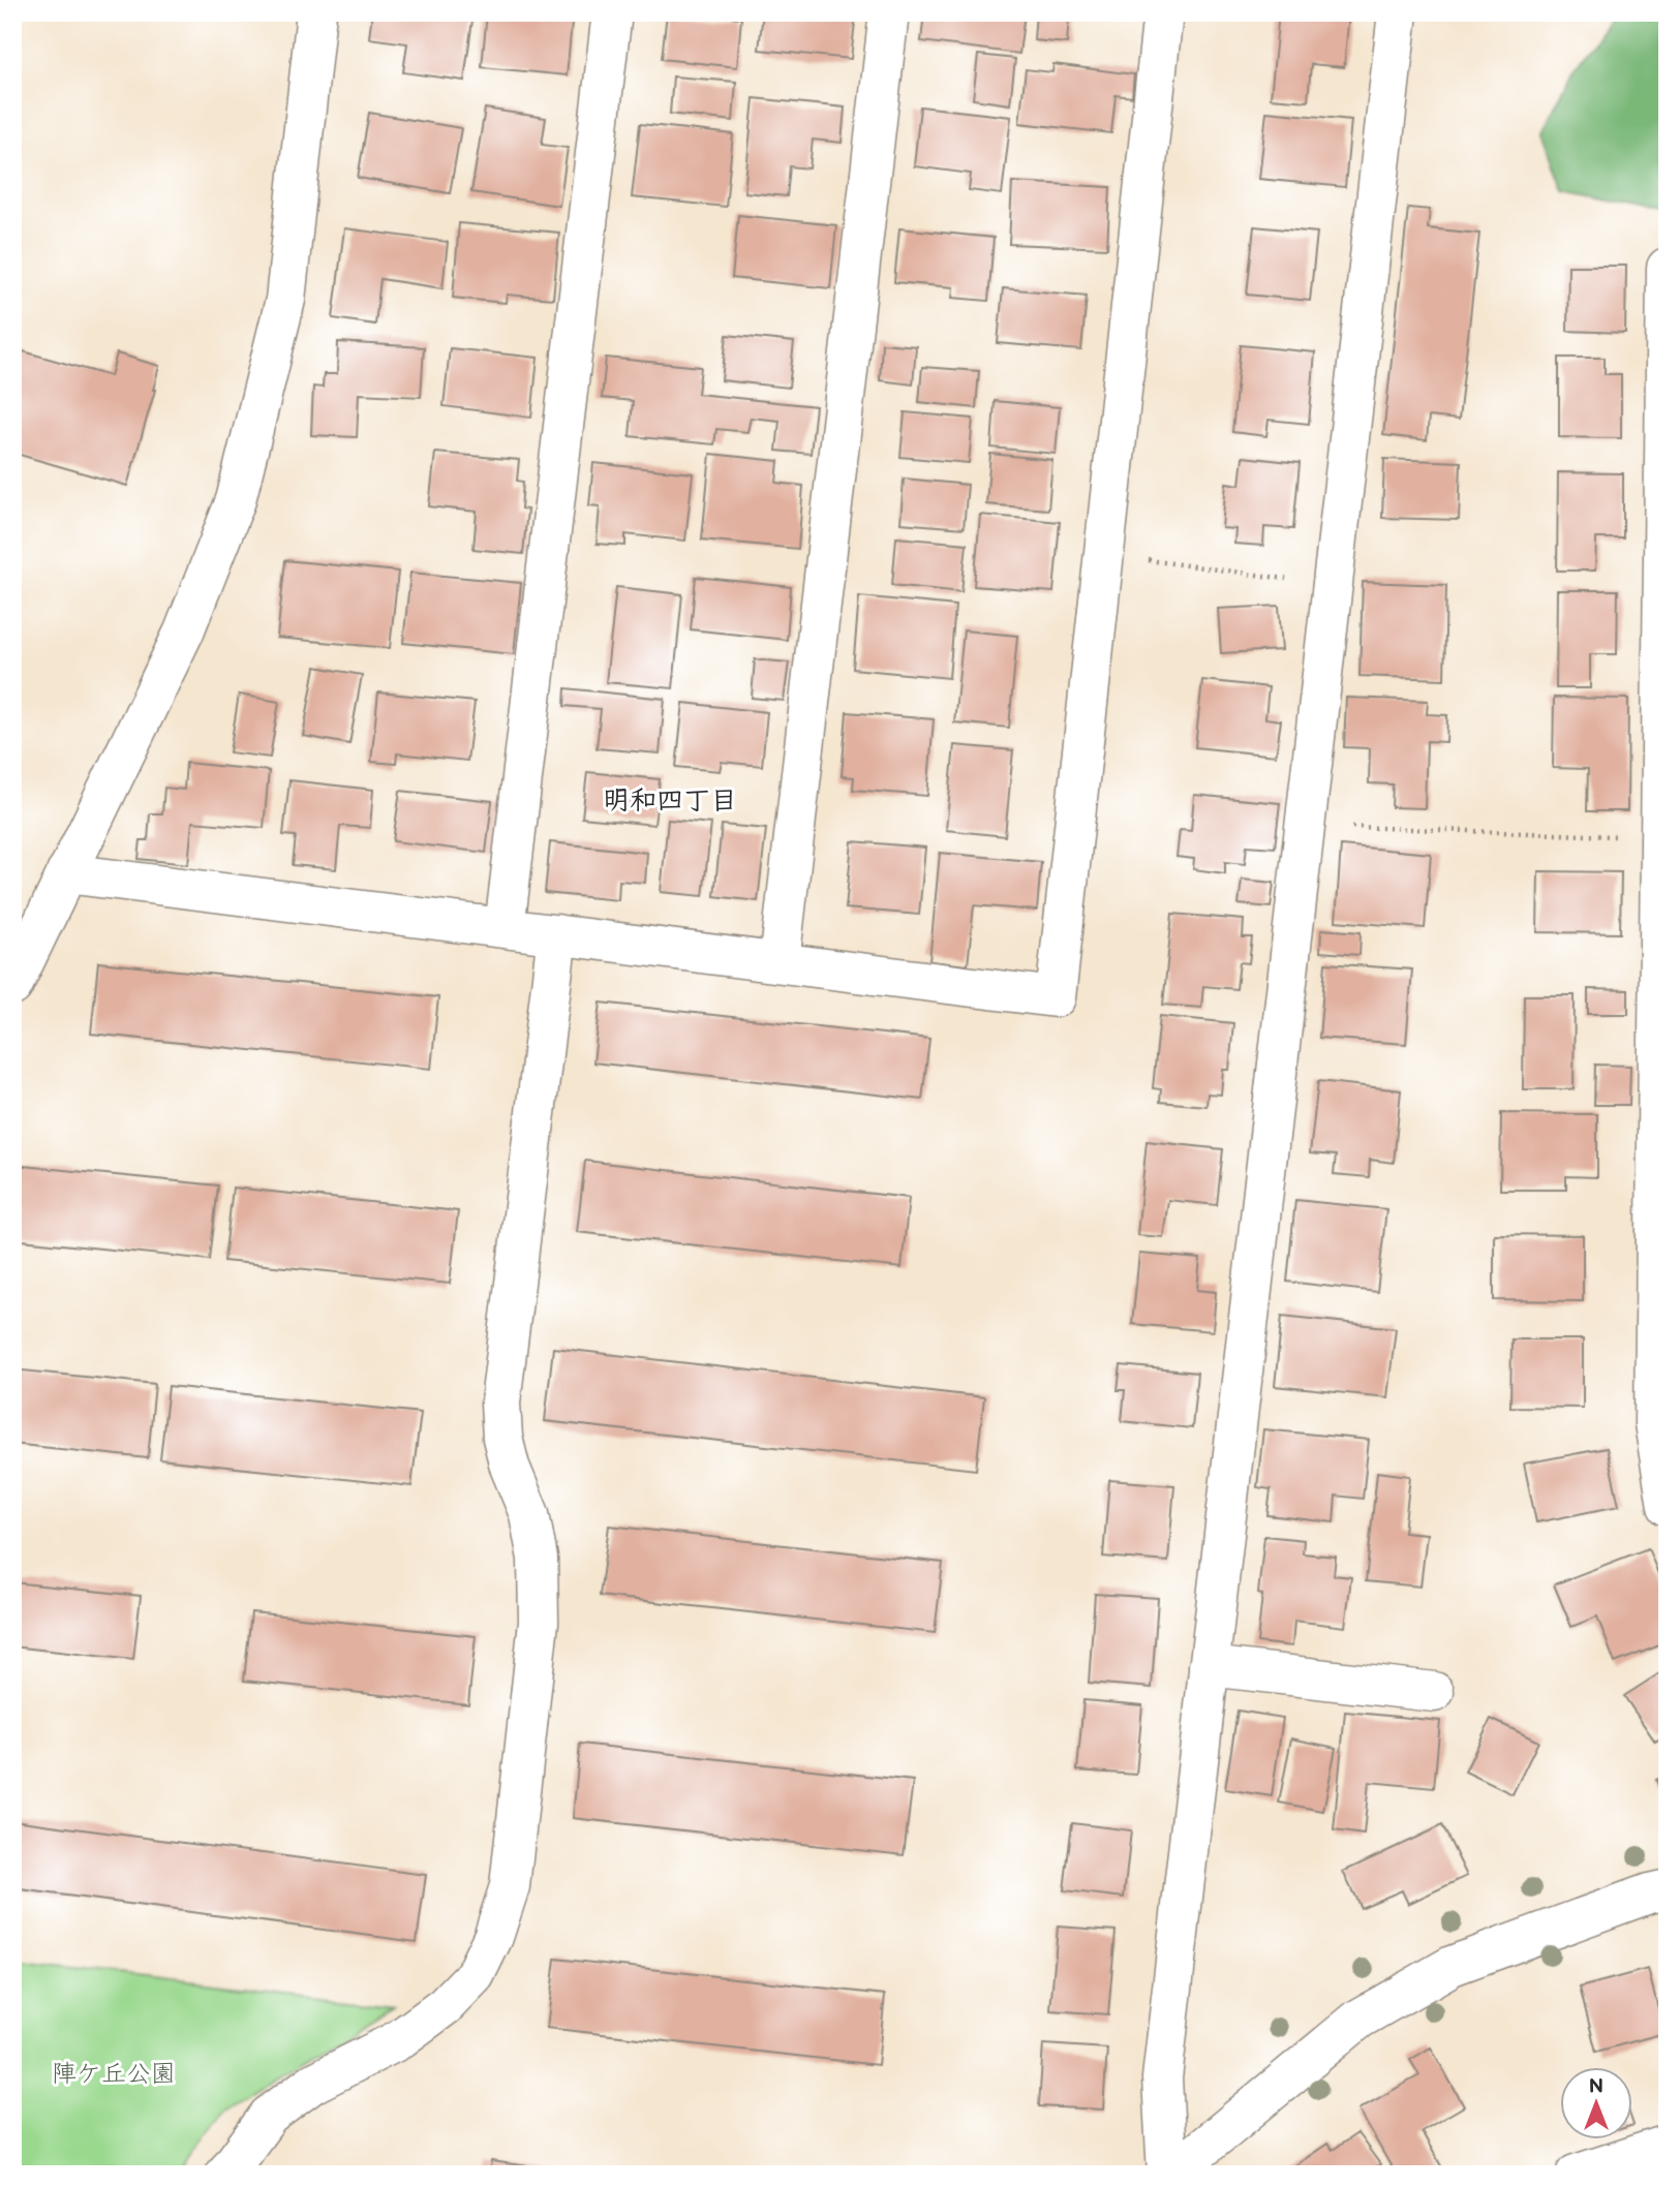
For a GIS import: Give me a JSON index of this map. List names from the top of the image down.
{
  "districts": ["明和四丁目"],
  "parks": ["陣ケ丘公園"],
  "north": "top"
}
